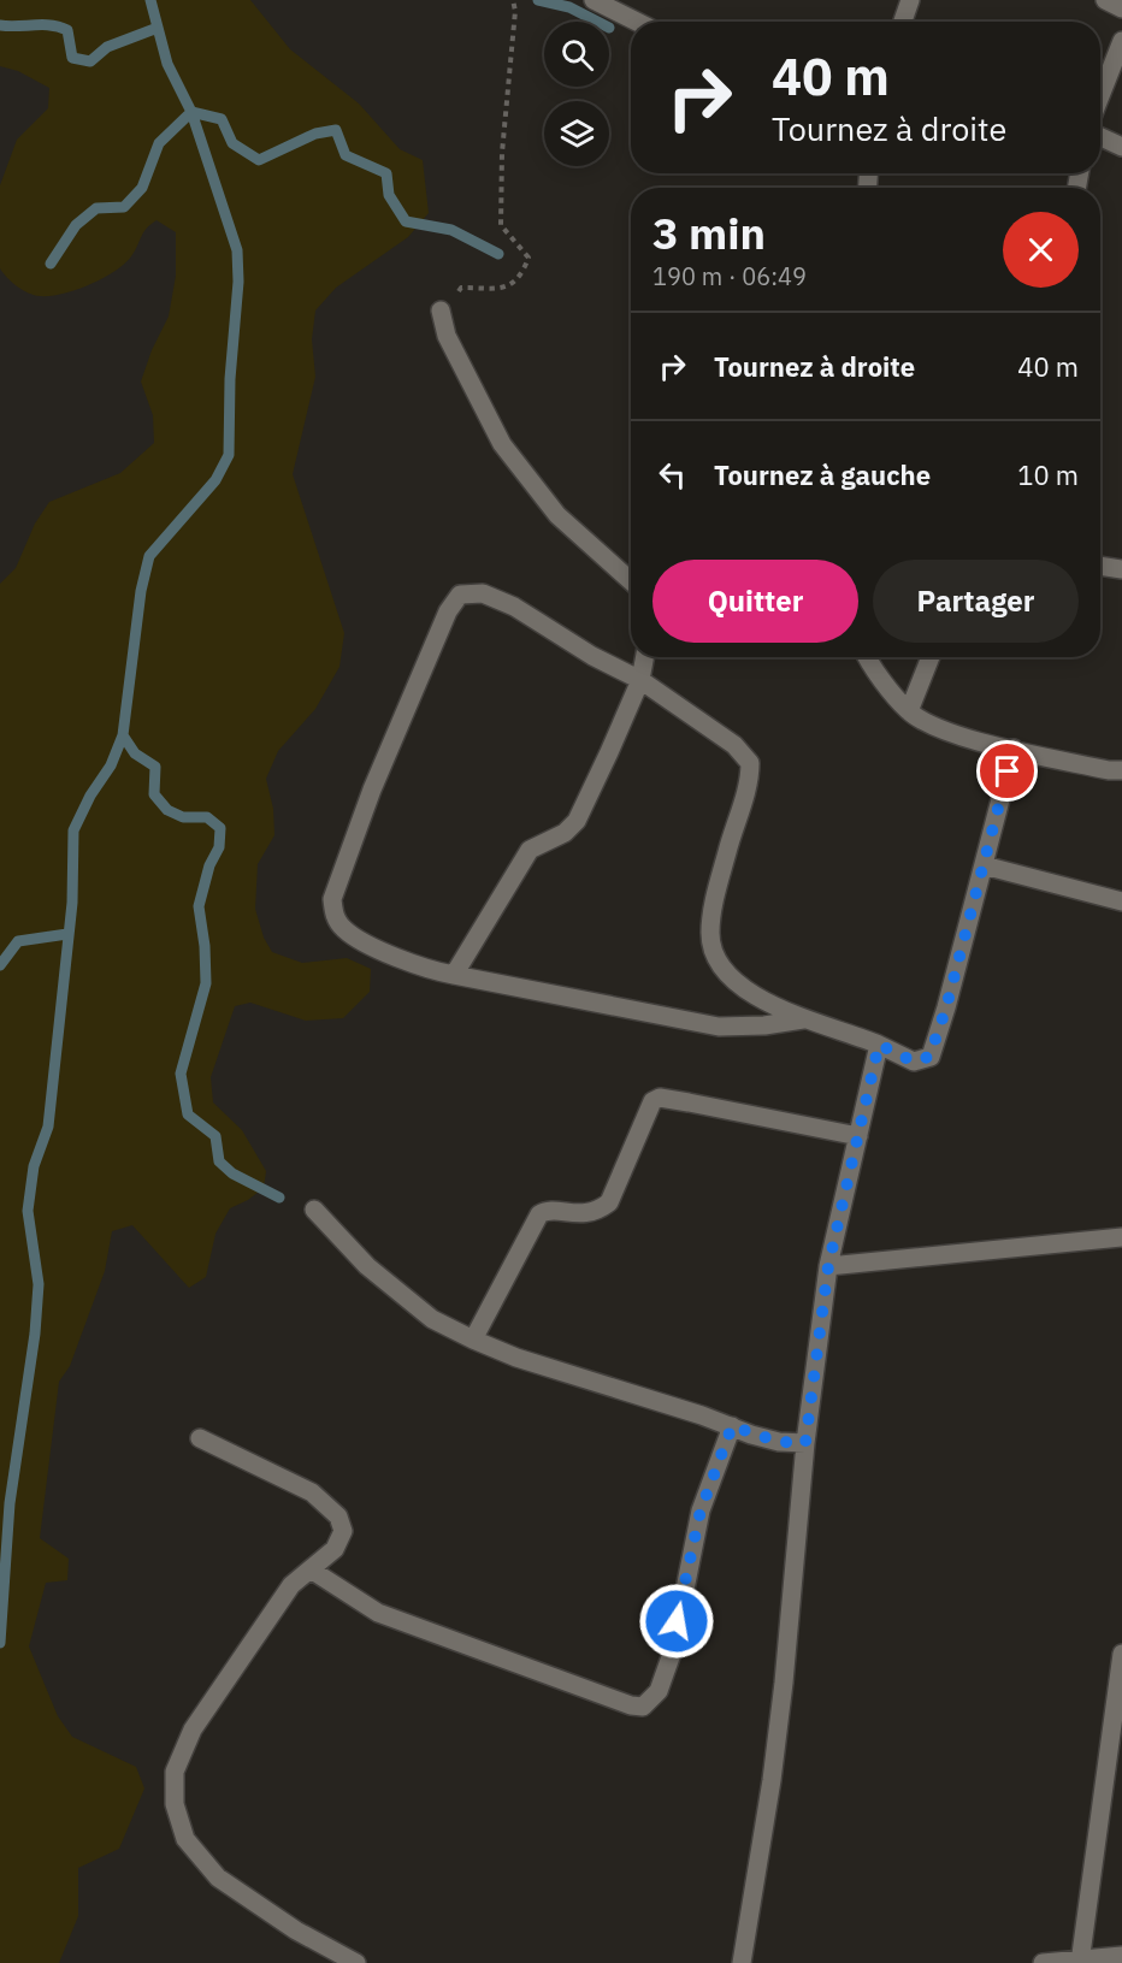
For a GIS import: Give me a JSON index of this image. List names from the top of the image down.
{
  "page": {
    "turn": ["40 m", "Tournez à droite"],
    "heading": ["3 min", "190 m · 06:49"],
    "list": [
      {
        "name": "Tournez à droite",
        "value": "40 m"
      },
      {
        "name": "Tournez à gauche",
        "value": "10 m"
      }
    ],
    "buttons": ["Quitter", "Partager"]
  }
}
